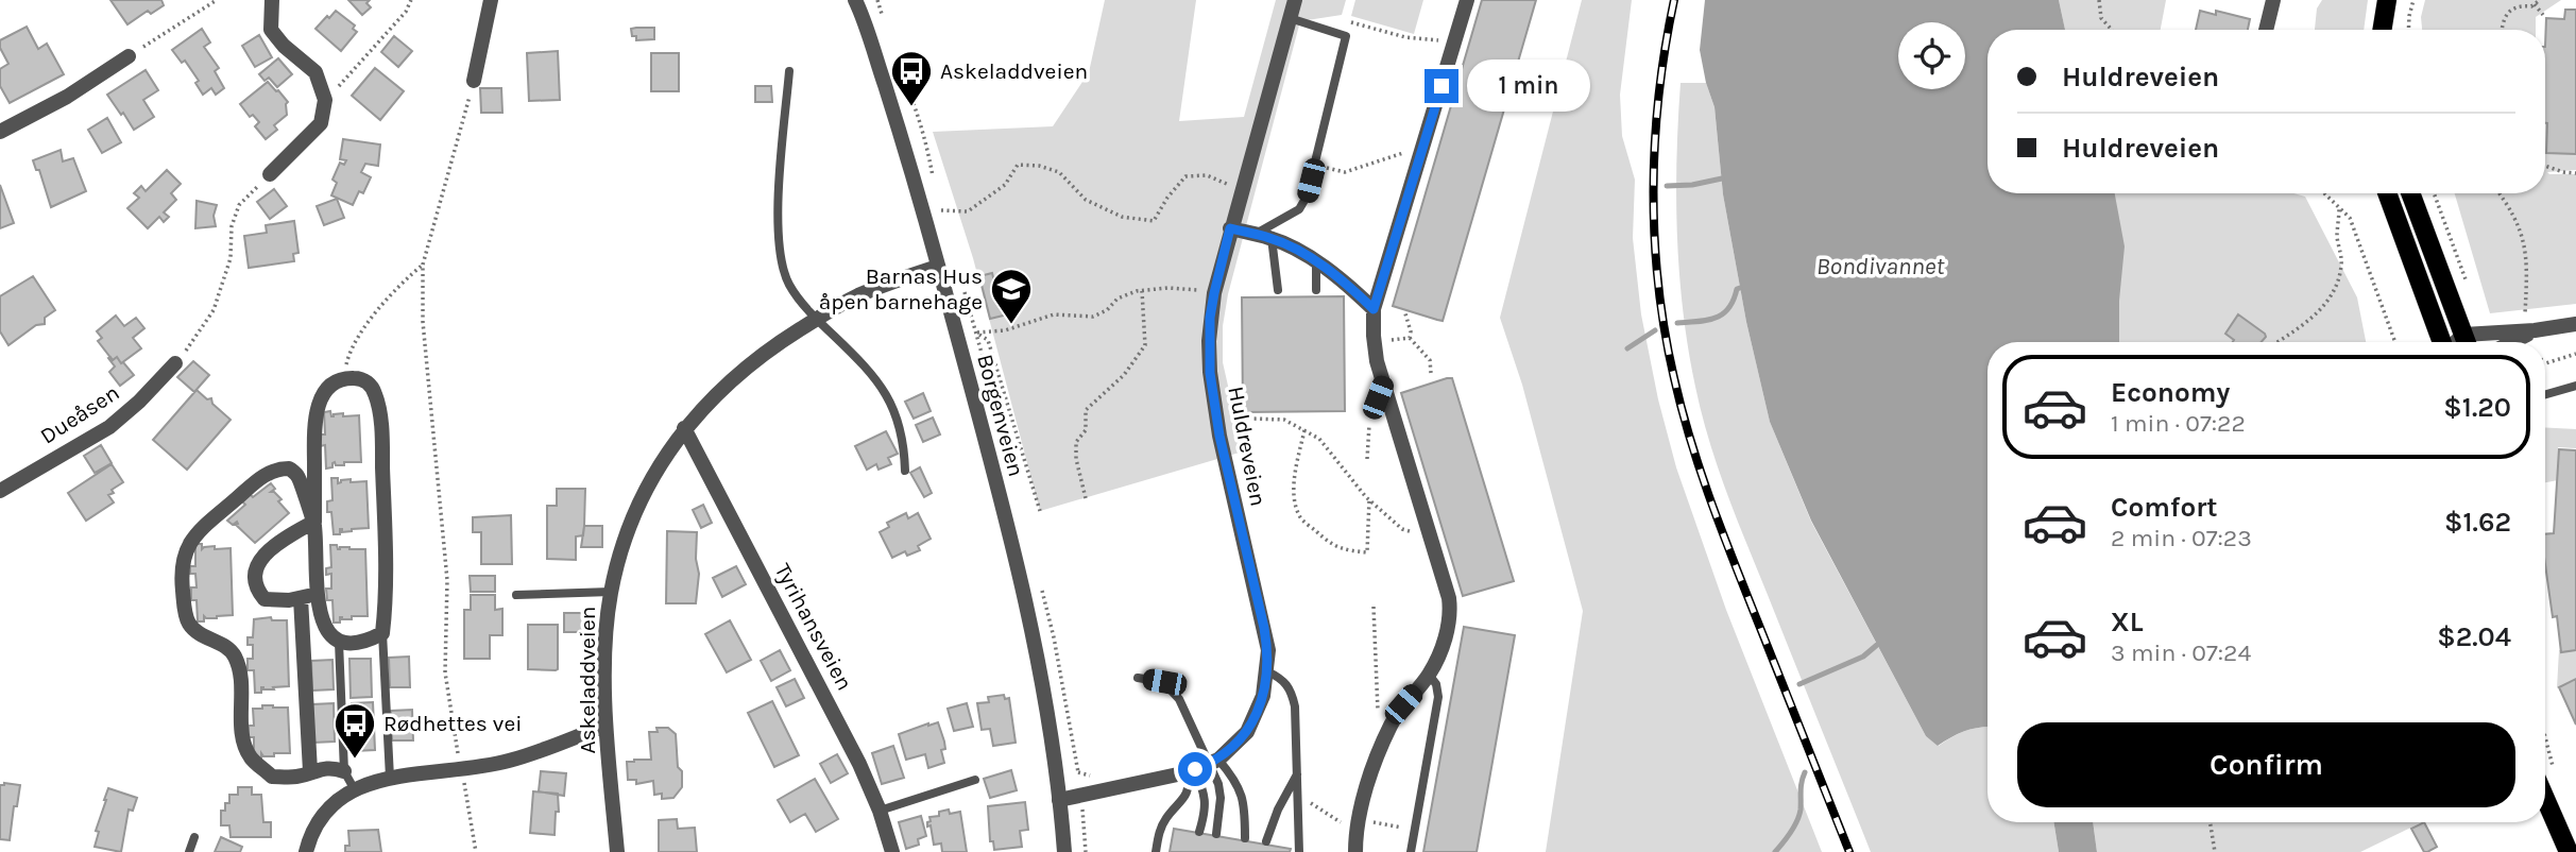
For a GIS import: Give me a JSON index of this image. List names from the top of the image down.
{
  "streets": {
    "street": [
      "Dueåsen",
      "Borgenveien",
      "Huldreveien",
      "Tyrihansveien",
      "Askeladdveien"
    ]
  },
  "crossings": [
    ["Borgenveien", "Askeladdveien"],
    ["Tyrihansveien", "Askeladdveien"]
  ],
  "water": ["Bondivannet"],
  "places": {
    "bus stop": ["Askeladdveien", "Rødhettes vei"],
    "school or university": ["Barnas Hus åpen barnehage"]
  },
  "page": {
    "banner": ["Huldreveien", "Huldreveien"],
    "bubble": "1 min",
    "list": [
      {
        "name": "Economy",
        "note": "1 min · 07:22",
        "value": "$1.20"
      },
      {
        "name": "Comfort",
        "note": "2 min · 07:23",
        "value": "$1.62"
      },
      {
        "name": "XL",
        "note": "3 min · 07:24",
        "value": "$2.04"
      }
    ],
    "buttons": "Confirm"
  }
}
